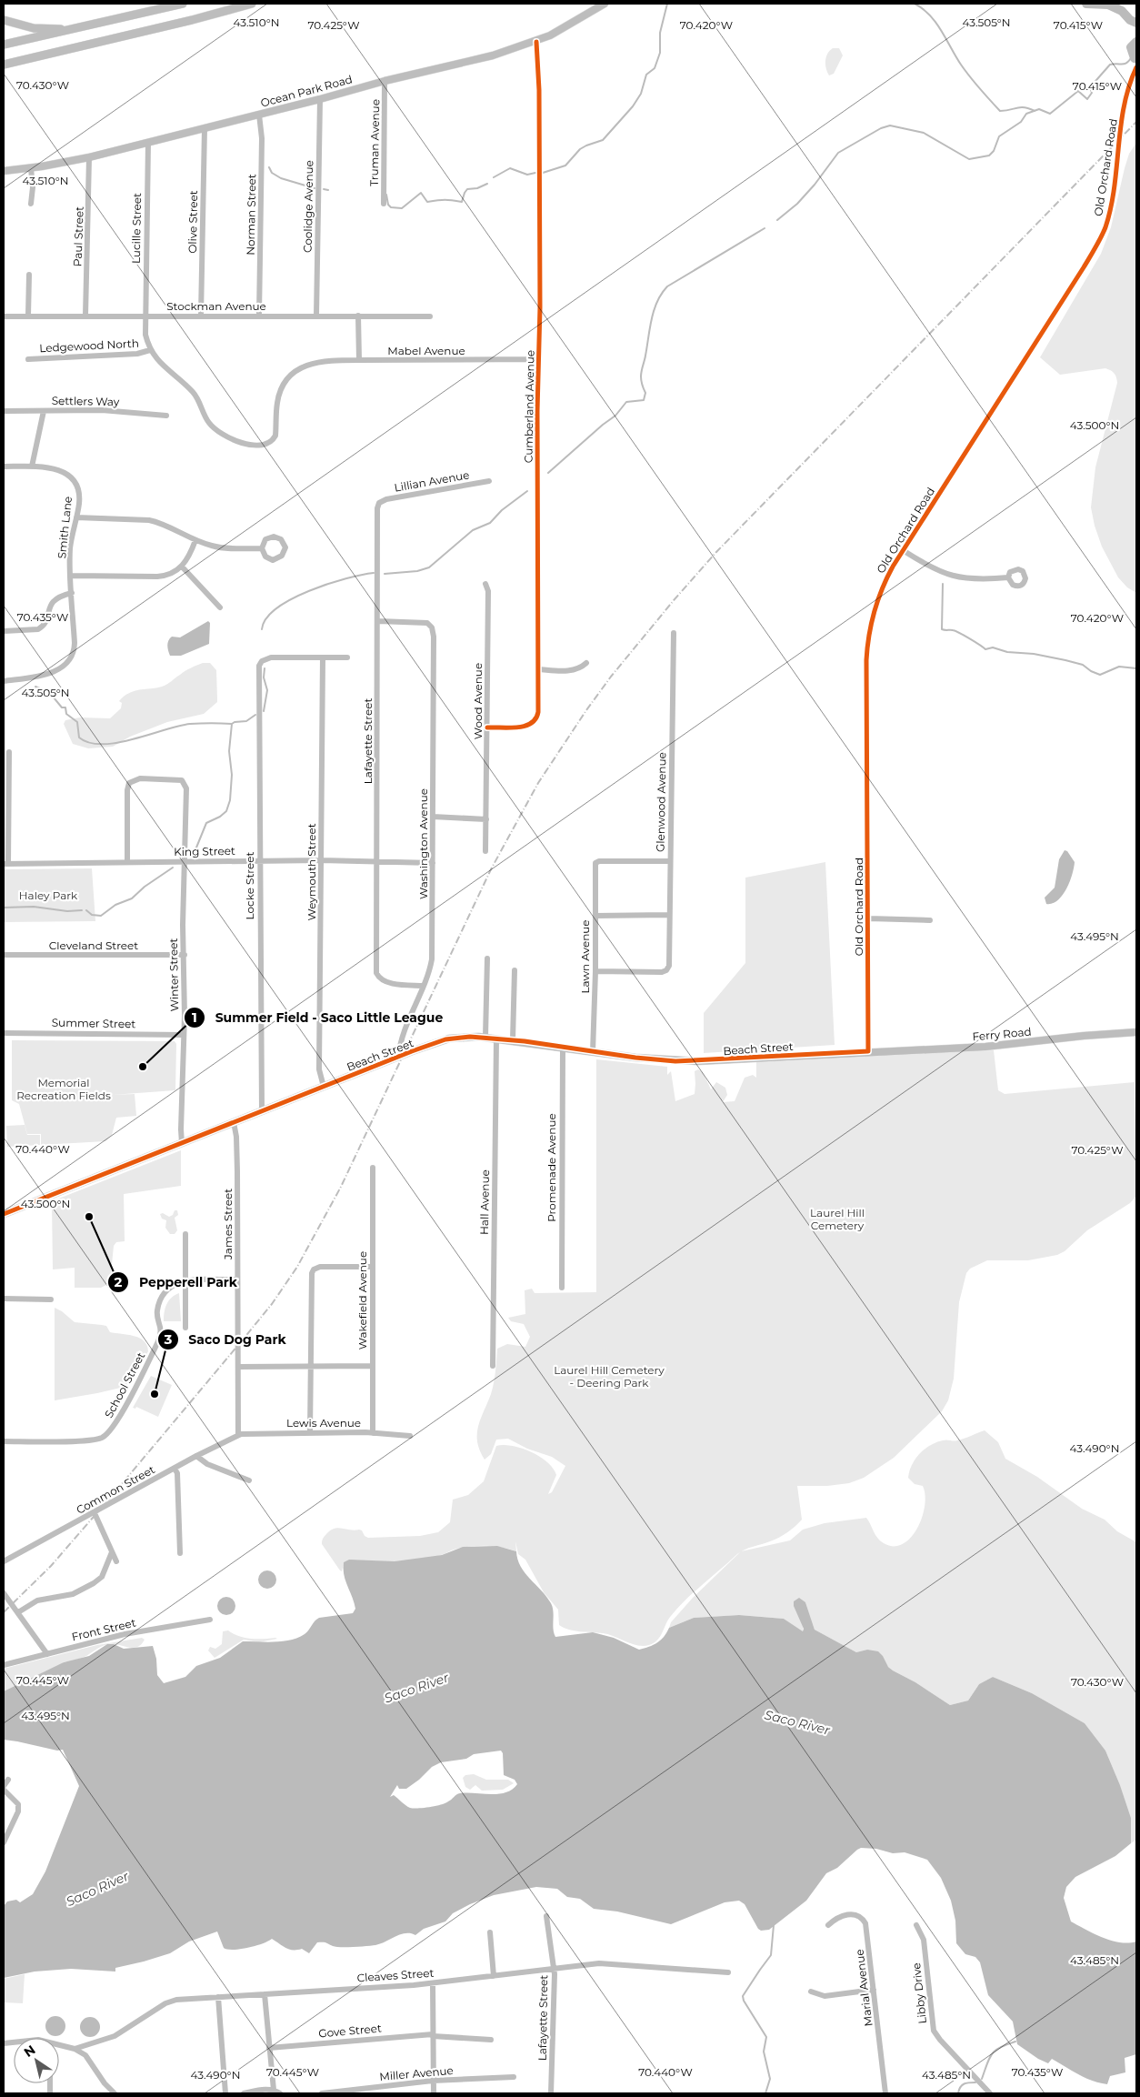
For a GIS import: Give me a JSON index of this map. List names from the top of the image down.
{
  "streets": {
    "main road": ["Ocean Park Road", "Ferry Road", "Beach Street"],
    "street": [
      "Truman Avenue",
      "Old Orchard Road",
      "Coolidge Avenue",
      "Norman Street",
      "Olive Street",
      "Lucille Street",
      "Paul Street",
      "Stockman Avenue",
      "Ledgewood North",
      "Mabel Avenue",
      "Settlers Way",
      "Cumberland Avenue",
      "Lillian Avenue",
      "Smith Lane",
      "Wood Avenue",
      "Lafayette Street",
      "Glenwood Avenue",
      "Washington Avenue",
      "King Street",
      "Weymouth Street",
      "Locke Street",
      "Cleveland Street",
      "Lawn Avenue",
      "Winter Street",
      "Summer Street",
      "Promenade Avenue",
      "Hall Avenue",
      "James Street",
      "Wakefield Avenue",
      "School Street",
      "Lewis Avenue",
      "Common Street",
      "Front Street",
      "Cleaves Street",
      "Marial Avenue",
      "Libby Drive",
      "Gove Street",
      "Miller Avenue"
    ]
  },
  "crossings": [
    ["Ocean Park Road", "Truman Avenue"],
    ["Ocean Park Road", "Coolidge Avenue"],
    ["Ocean Park Road", "Norman Street"],
    ["Ocean Park Road", "Olive Street"],
    ["Ocean Park Road", "Lucille Street"],
    ["Ocean Park Road", "Paul Street"],
    ["Ocean Park Road", "Cumberland Avenue"],
    ["Old Orchard Road", "Ferry Road"],
    ["Old Orchard Road", "Beach Street"],
    ["Coolidge Avenue", "Stockman Avenue"],
    ["Norman Street", "Stockman Avenue"],
    ["Olive Street", "Stockman Avenue"],
    ["Lucille Street", "Stockman Avenue"],
    ["Lucille Street", "Ledgewood North"],
    ["Lucille Street", "Mabel Avenue"],
    ["Paul Street", "Stockman Avenue"],
    ["Ledgewood North", "Mabel Avenue"],
    ["Mabel Avenue", "Cumberland Avenue"],
    ["Cumberland Avenue", "Wood Avenue"],
    ["Lillian Avenue", "Lafayette Street"],
    ["Lafayette Street", "Washington Avenue"],
    ["Lafayette Street", "King Street"],
    ["Lafayette Street", "Cleaves Street"],
    ["Glenwood Avenue", "Lawn Avenue"],
    ["Washington Avenue", "King Street"],
    ["Washington Avenue", "Beach Street"],
    ["King Street", "Weymouth Street"],
    ["King Street", "Locke Street"],
    ["King Street", "Winter Street"],
    ["Weymouth Street", "Locke Street"],
    ["Weymouth Street", "Beach Street"],
    ["Locke Street", "Beach Street"],
    ["Cleveland Street", "Winter Street"],
    ["Lawn Avenue", "Beach Street"],
    ["Winter Street", "Summer Street"],
    ["Winter Street", "Beach Street"],
    ["Ferry Road", "Beach Street"],
    ["Beach Street", "Promenade Avenue"],
    ["Beach Street", "Hall Avenue"],
    ["Beach Street", "James Street"],
    ["James Street", "Lewis Avenue"],
    ["James Street", "Common Street"],
    ["Wakefield Avenue", "Lewis Avenue"],
    ["Lewis Avenue", "Common Street"]
  ],
  "water": ["Saco River"],
  "parks": [
    "Haley Park",
    "Memorial Recreation Fields",
    "Laurel Hill Cemetery",
    "Laurel Hill Cemetery - Deering Park"
  ],
  "places": ["Summer Field - Saco Little League", "Pepperell Park", "Saco Dog Park"],
  "north": "top left",
  "coordinates": [
    "43.510°N",
    "43.505°N",
    "70.425°W",
    "70.420°W",
    "70.415°W",
    "70.430°W",
    "43.500°N",
    "70.435°W",
    "43.495°N",
    "70.440°W",
    "43.490°N",
    "70.445°W",
    "43.485°N"
  ]
}
